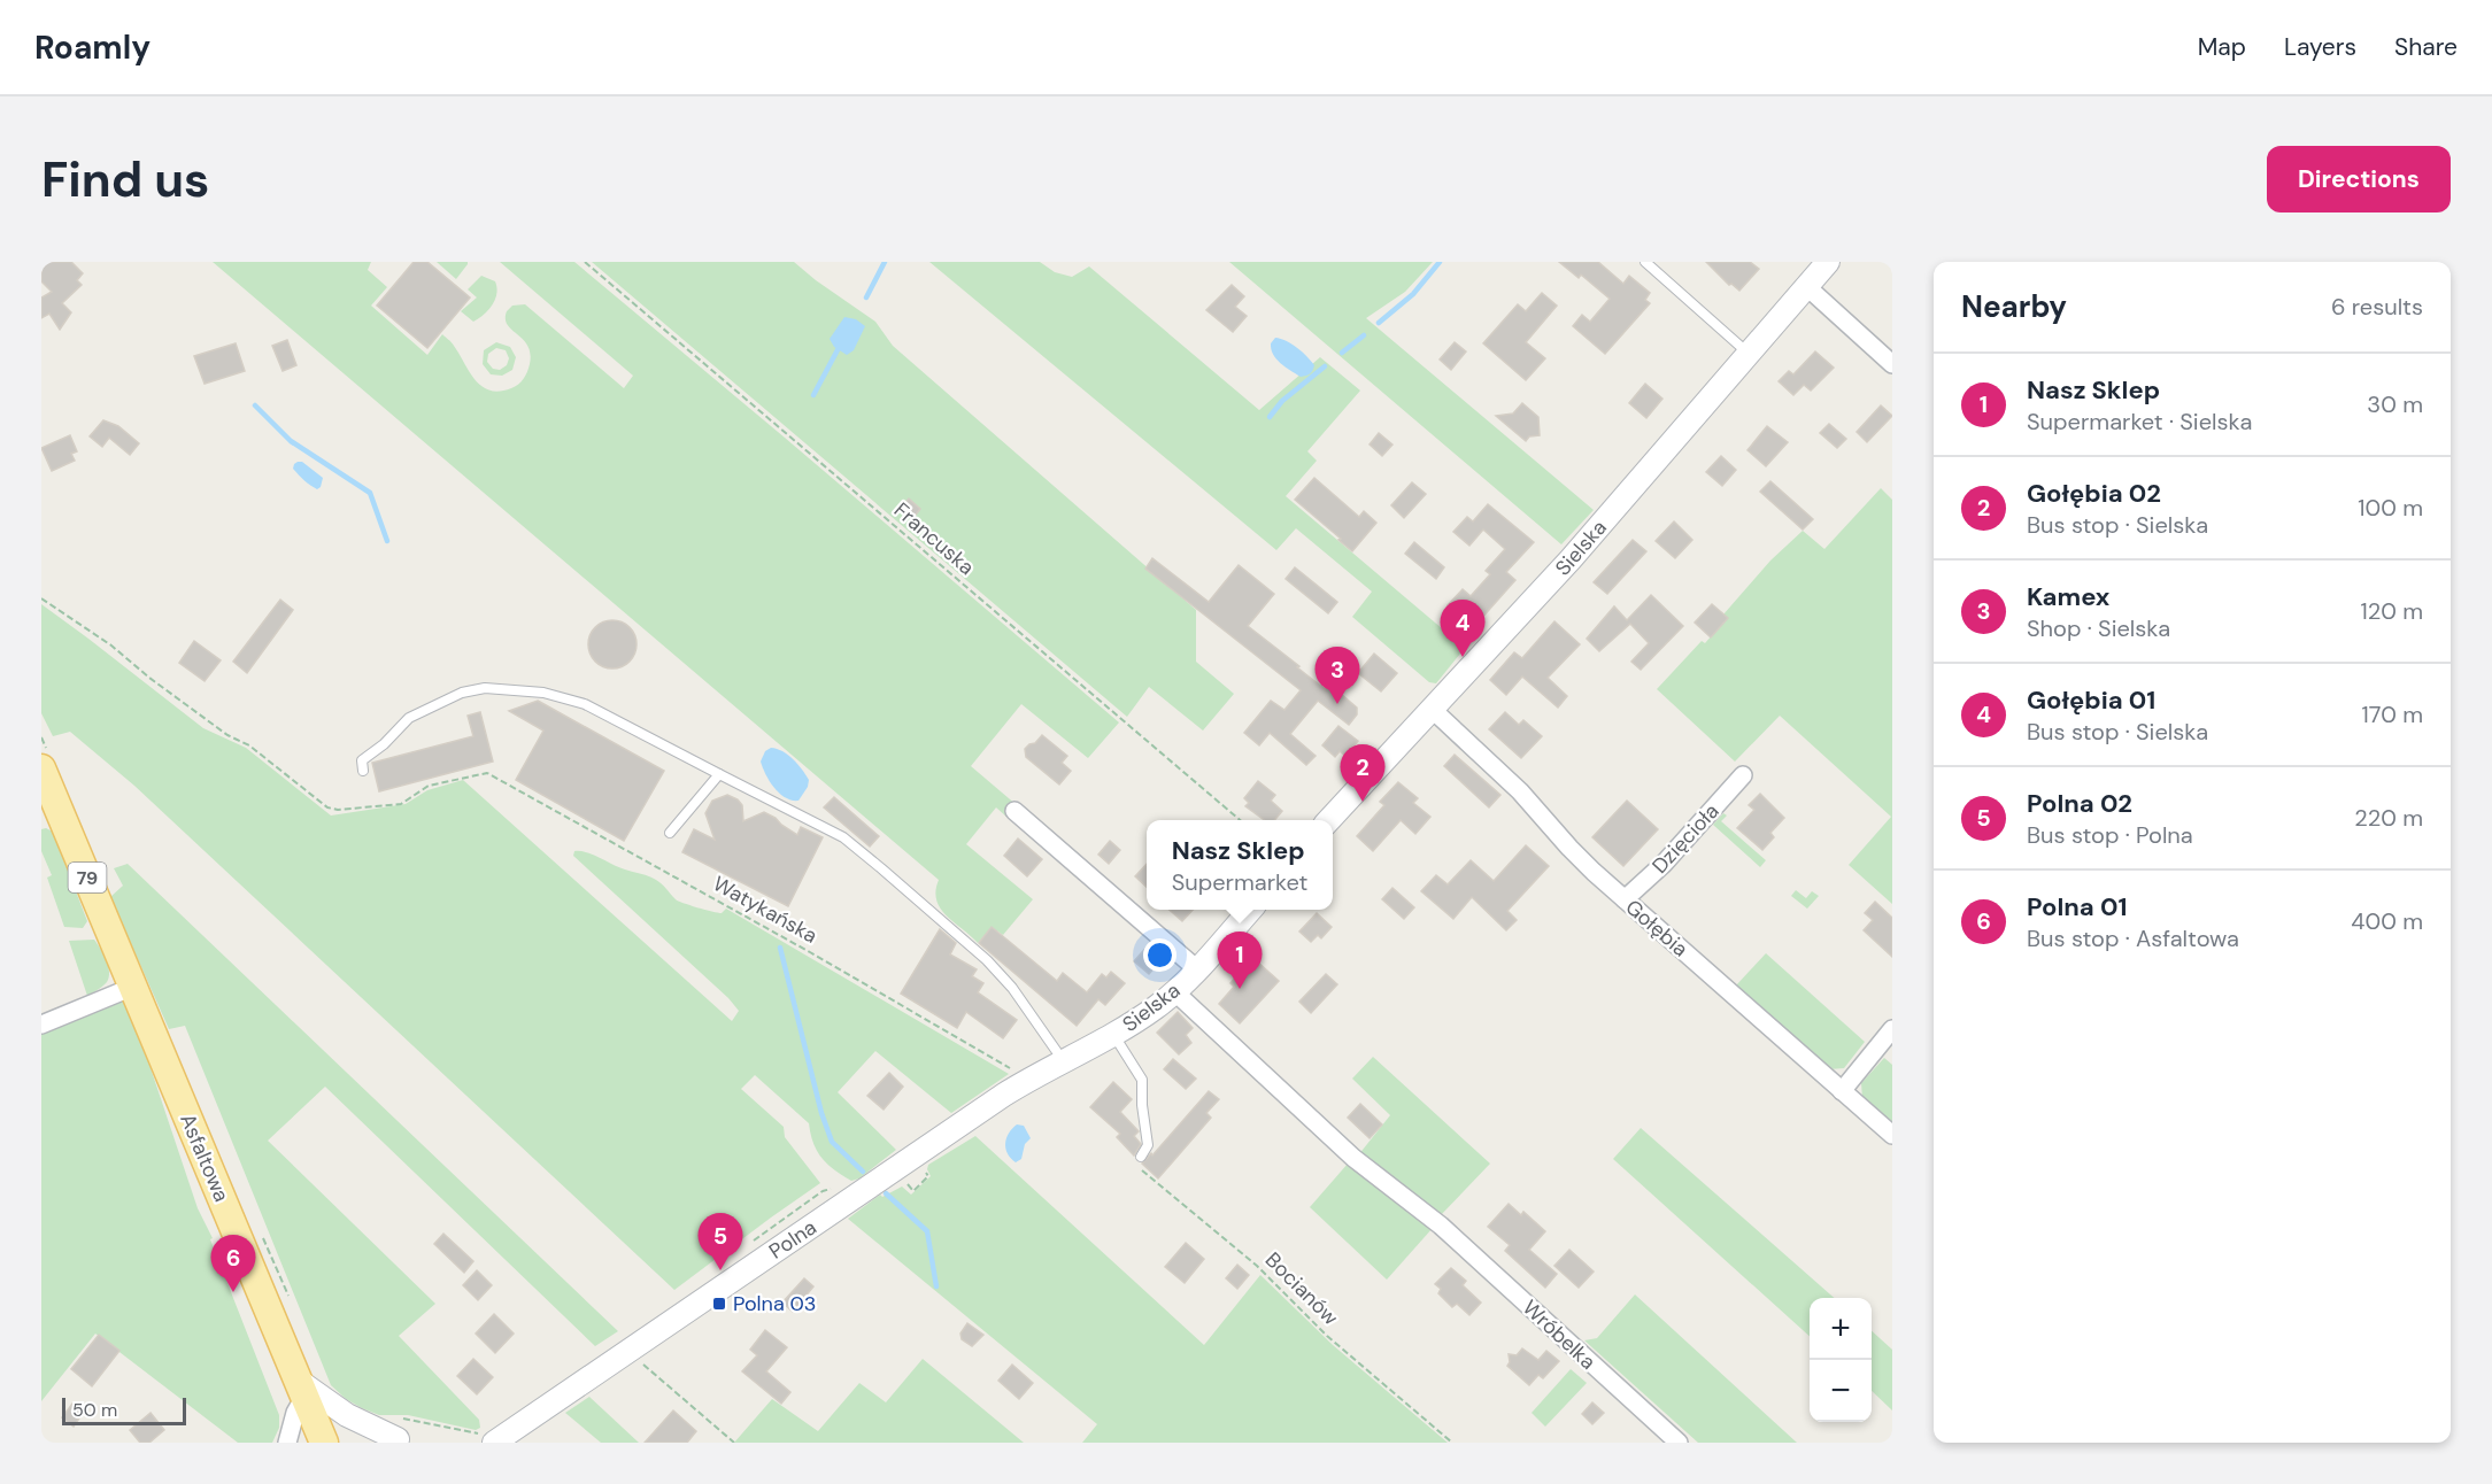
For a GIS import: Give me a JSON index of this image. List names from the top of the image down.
{
  "streets": {
    "main road": ["79", "Asfaltowa"],
    "street": [
      "Sielska",
      "Dzięcioła",
      "Gołębia",
      "Polna",
      "Wróbelka"
    ],
    "path": ["Francuska", "Watykańska", "Bocianów"]
  },
  "crossings": [
    ["Sielska", "Watykańska"],
    ["Sielska", "Gołębia"],
    ["Sielska", "Polna"],
    ["Sielska", "Wróbelka"],
    ["Dzięcioła", "Gołębia"],
    ["79", "Asfaltowa"],
    ["Watykańska", "Polna"]
  ],
  "places": {
    "transit": ["Polna 03"]
  },
  "scale_bar": "50 m",
  "page": {
    "header": "Roamly",
    "nav": ["Map", "Layers", "Share"],
    "buttons": "Directions",
    "title": "Find us",
    "heading": ["Nearby", "6 results"],
    "list": [
      {
        "mark": "1",
        "name": "Nasz Sklep",
        "note": "Supermarket · Sielska",
        "value": "30 m"
      },
      {
        "mark": "2",
        "name": "Gołębia 02",
        "note": "Bus stop · Sielska",
        "value": "100 m"
      },
      {
        "mark": "3",
        "name": "Kamex",
        "note": "Shop · Sielska",
        "value": "120 m"
      },
      {
        "mark": "4",
        "name": "Gołębia 01",
        "note": "Bus stop · Sielska",
        "value": "170 m"
      },
      {
        "mark": "5",
        "name": "Polna 02",
        "note": "Bus stop · Polna",
        "value": "220 m"
      },
      {
        "mark": "6",
        "name": "Polna 01",
        "note": "Bus stop · Asfaltowa",
        "value": "400 m"
      }
    ],
    "pins": [
      "4",
      "3",
      "2",
      "1",
      "5",
      "6"
    ],
    "popup": ["Nasz Sklep", "Supermarket"],
    "map_buttons": ["+", "−"],
    "scale": "50 m"
  }
}
